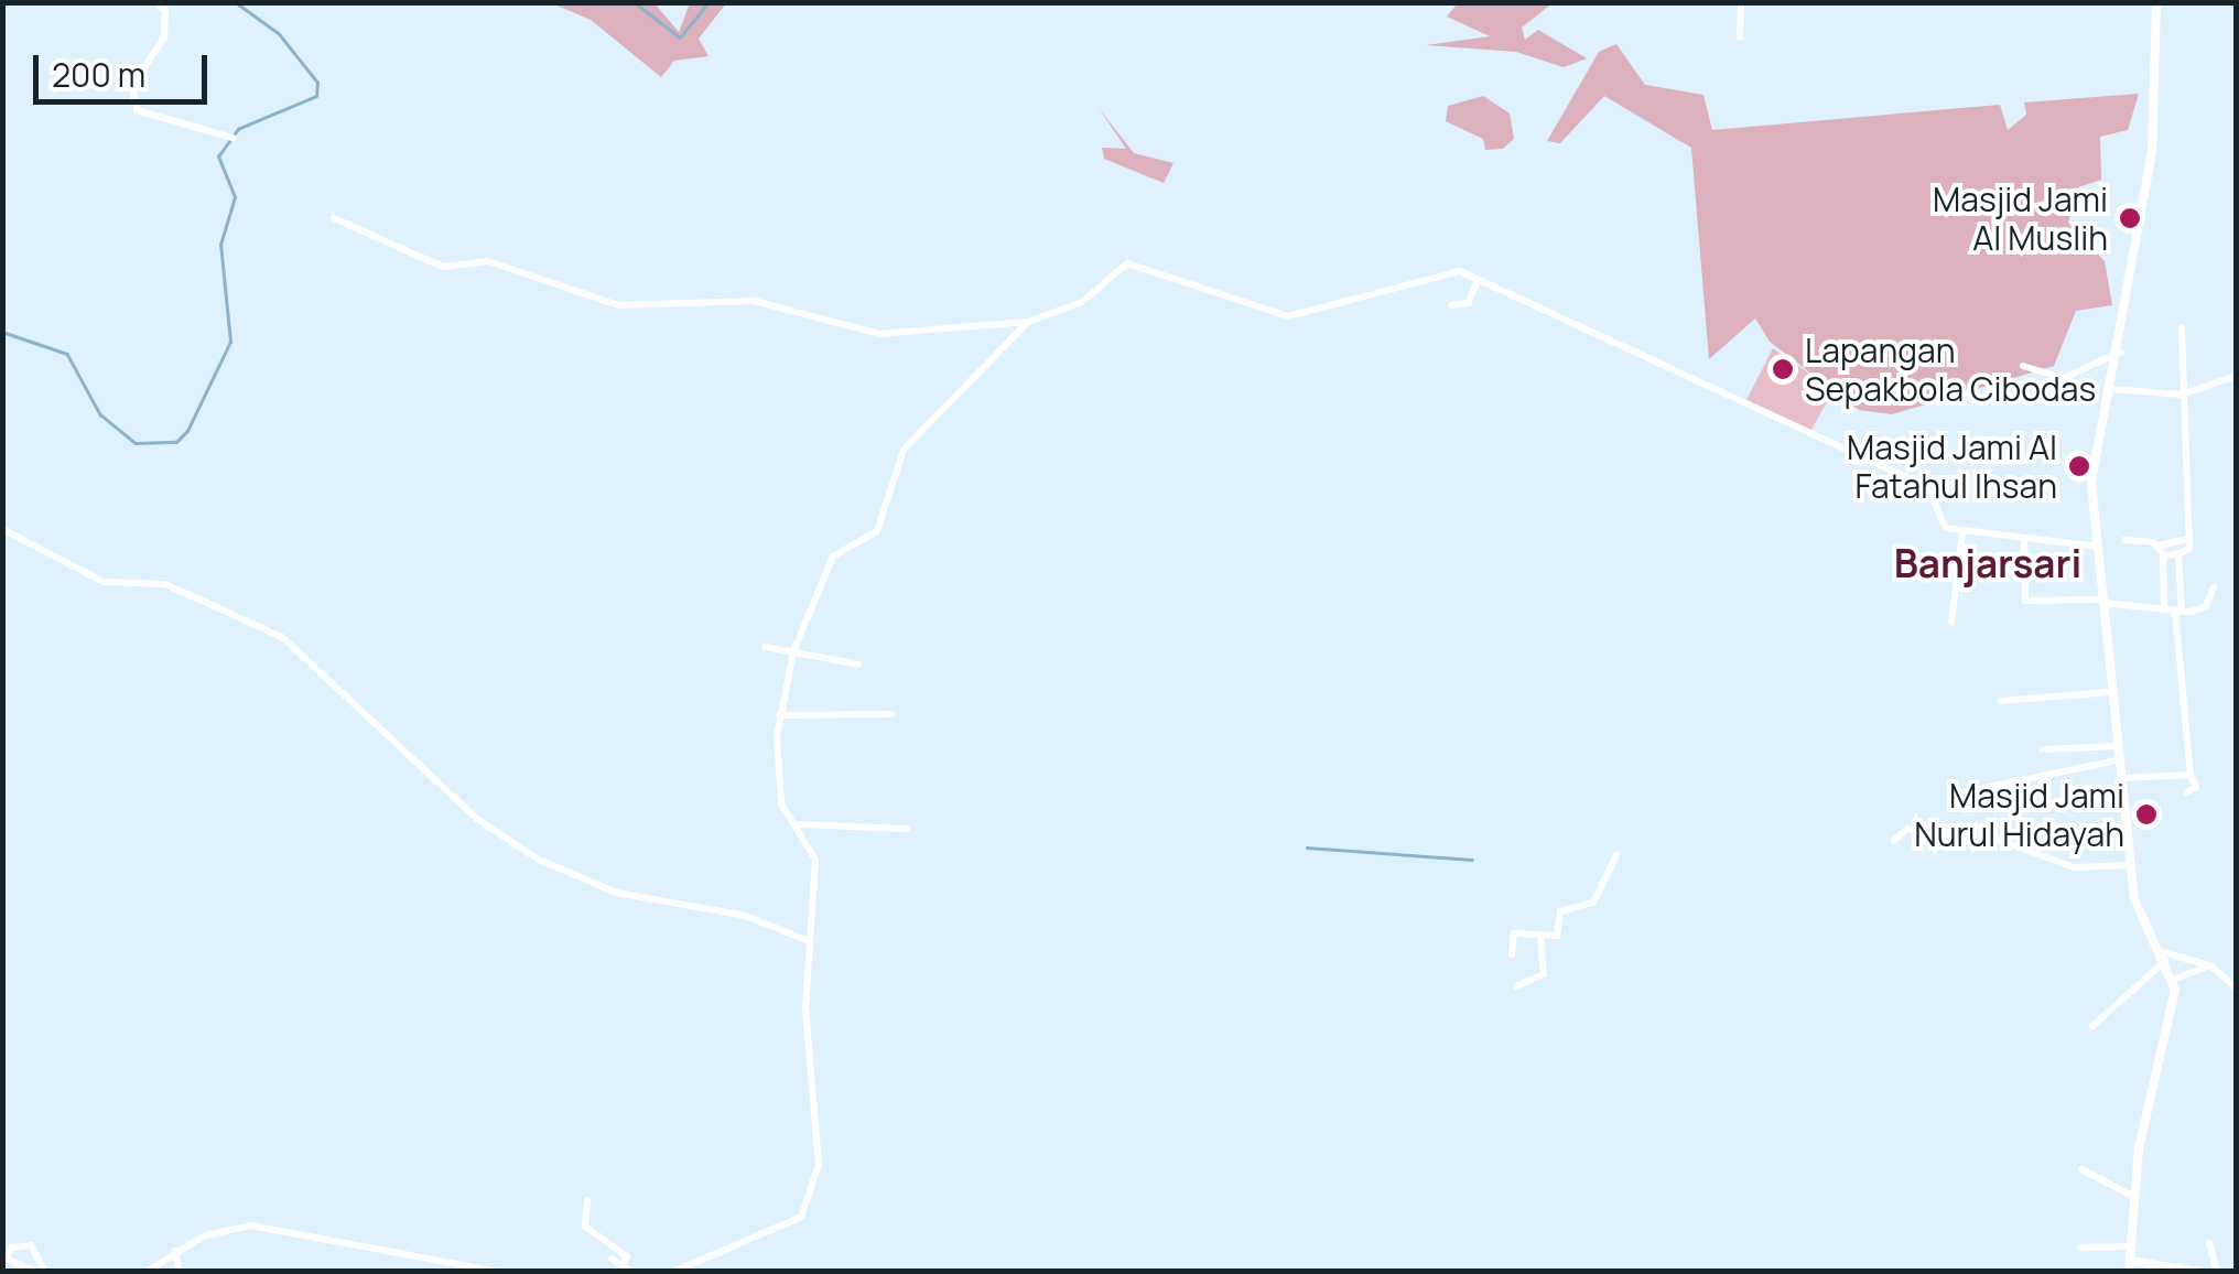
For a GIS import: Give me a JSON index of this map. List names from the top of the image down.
{
  "districts": ["Banjarsari"],
  "places": [
    "Masjid Jami Al Muslih",
    "Lapangan Sepakbola Cibodas",
    "Masjid Jami Al Fatahul Ihsan",
    "Masjid Jami Nurul Hidayah"
  ],
  "scale_bar": "200 m"
}
